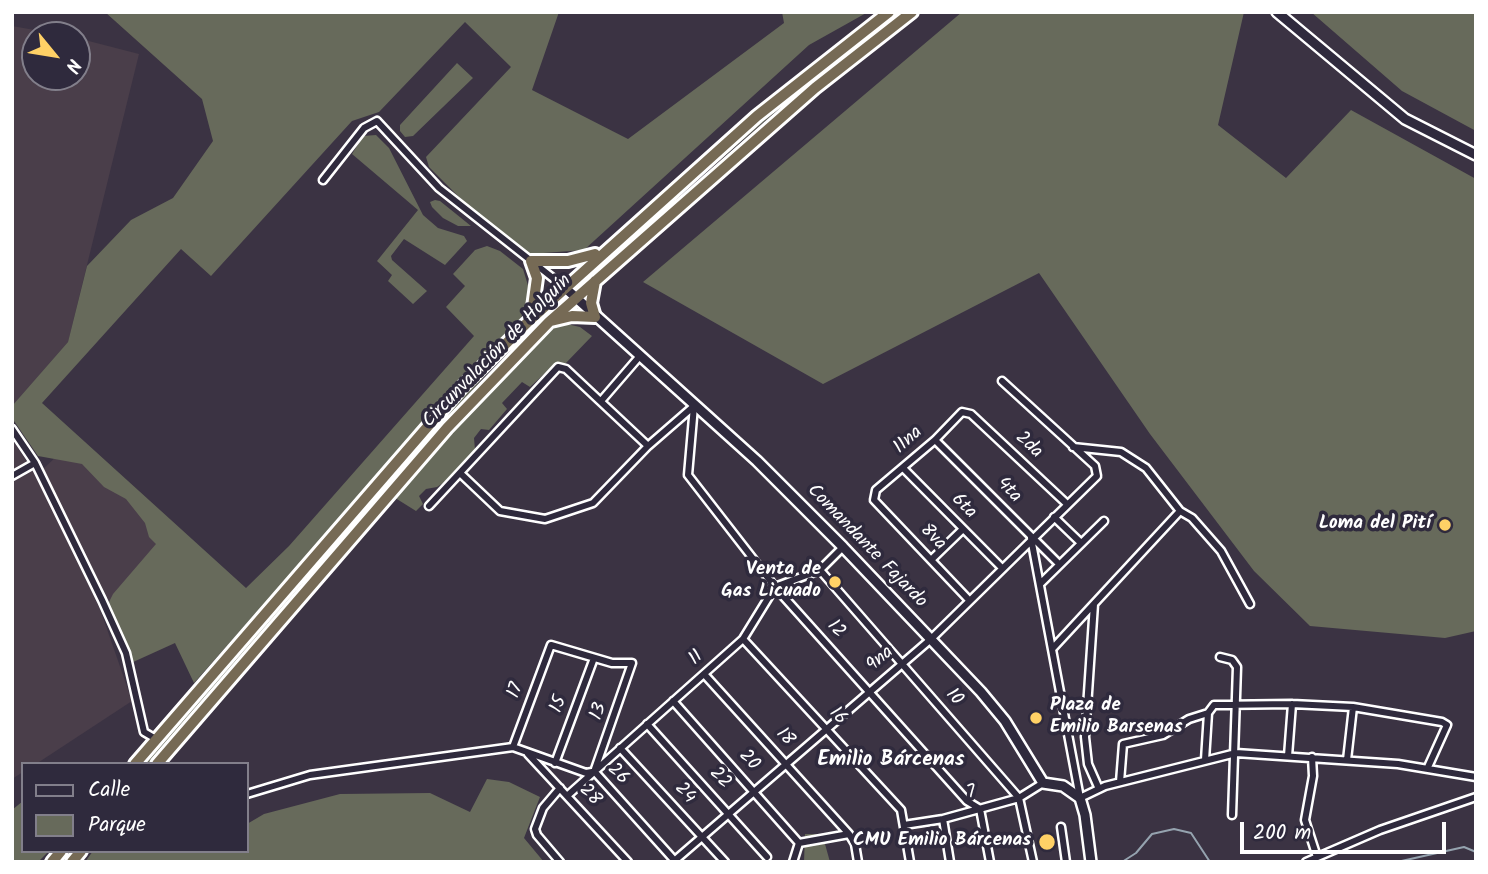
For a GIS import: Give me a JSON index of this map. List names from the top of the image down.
{
  "streets": {
    "highway": ["Circunvalación de Holguín"],
    "street": [
      "11na",
      "2da",
      "4ta",
      "6ta",
      "8va",
      "Comandante Fajardo",
      "12",
      "11",
      "9na",
      "17",
      "10",
      "15",
      "13",
      "16",
      "18",
      "20",
      "26",
      "22",
      "24",
      "7",
      "28"
    ]
  },
  "crossings": [
    ["Circunvalación de Holguín", "Comandante Fajardo"],
    ["11na", "2da"],
    ["11na", "4ta"],
    ["11na", "6ta"],
    ["11na", "8va"],
    ["2da", "9na"],
    ["4ta", "9na"],
    ["6ta", "9na"],
    ["8va", "9na"],
    ["Comandante Fajardo", "12"],
    ["Comandante Fajardo", "9na"],
    ["Comandante Fajardo", "7"],
    ["12", "11"],
    ["12", "9na"],
    ["12", "7"],
    ["11", "13"],
    ["11", "16"],
    ["11", "18"],
    ["11", "20"],
    ["11", "26"],
    ["11", "22"],
    ["11", "24"],
    ["11", "28"],
    ["9na", "10"],
    ["9na", "16"],
    ["9na", "18"],
    ["9na", "20"],
    ["9na", "26"],
    ["9na", "22"],
    ["9na", "24"],
    ["17", "15"],
    ["17", "13"],
    ["17", "26"],
    ["10", "7"],
    ["15", "13"],
    ["15", "26"],
    ["13", "26"],
    ["16", "7"],
    ["26", "28"]
  ],
  "districts": ["Emilio Bárcenas"],
  "places": [
    "Loma del Pití",
    "Venta de Gas Licuado",
    "Plaza de Emilio Barsenas",
    "CMU Emilio Bárcenas"
  ],
  "legend": ["Calle", "Parque"],
  "scale_bar": "200 m",
  "north": "bottom right"
}
